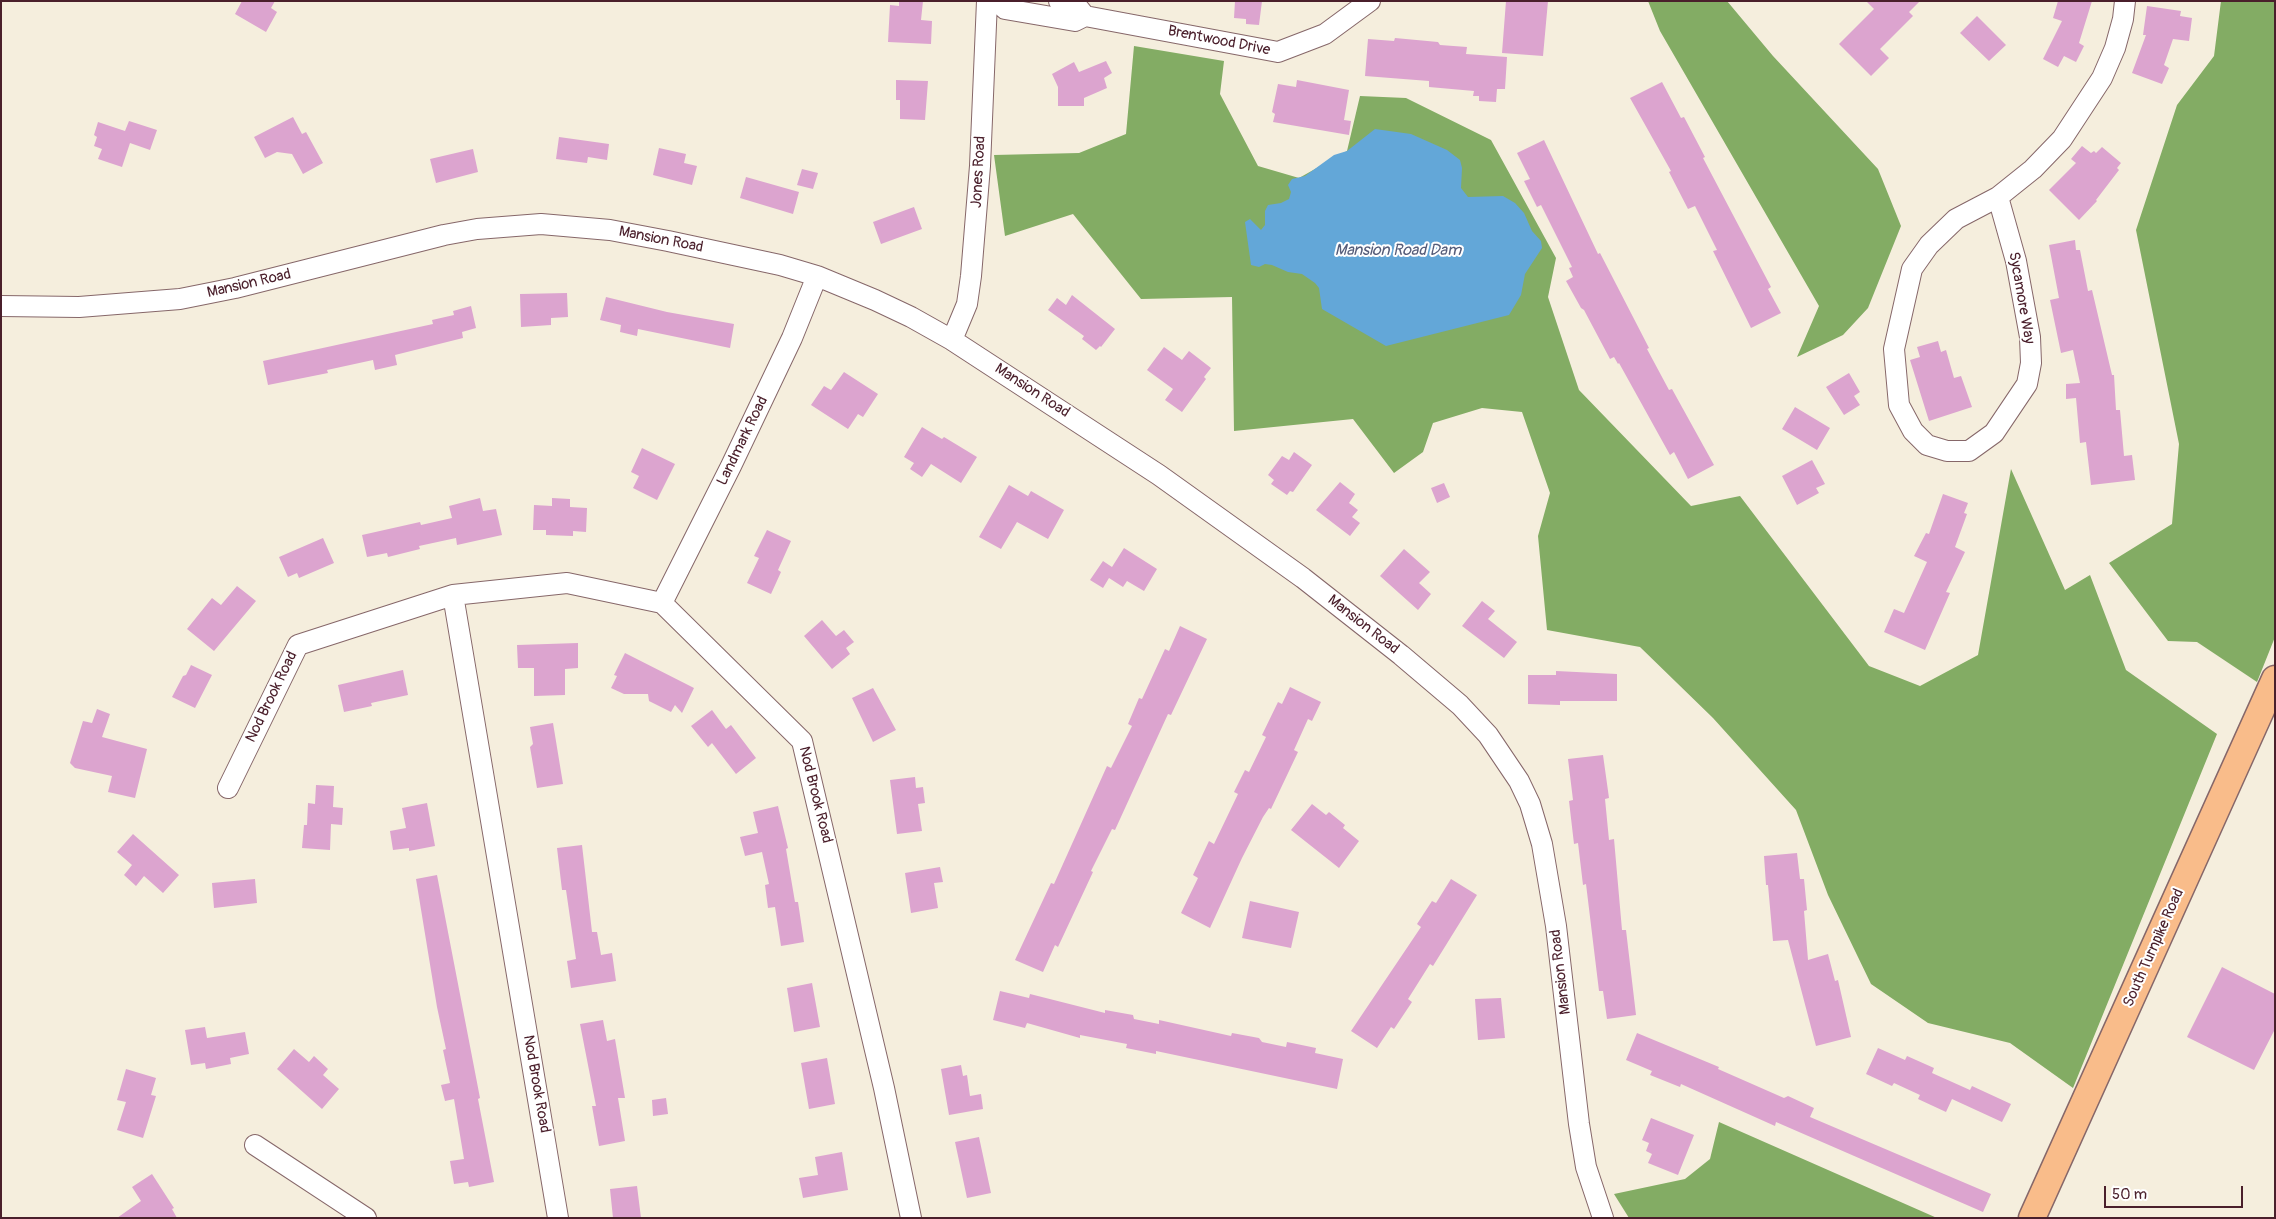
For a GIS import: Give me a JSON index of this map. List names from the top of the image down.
{
  "streets": {
    "main road": ["South Turnpike Road"],
    "street": [
      "Brentwood Drive",
      "Jones Road",
      "Mansion Road",
      "Sycamore Way",
      "Landmark Road",
      "Nod Brook Road"
    ]
  },
  "crossings": [
    ["Jones Road", "Mansion Road"],
    ["Mansion Road", "Landmark Road"],
    ["Landmark Road", "Nod Brook Road"]
  ],
  "water": ["Mansion Road Dam"],
  "scale_bar": "50 m"
}
